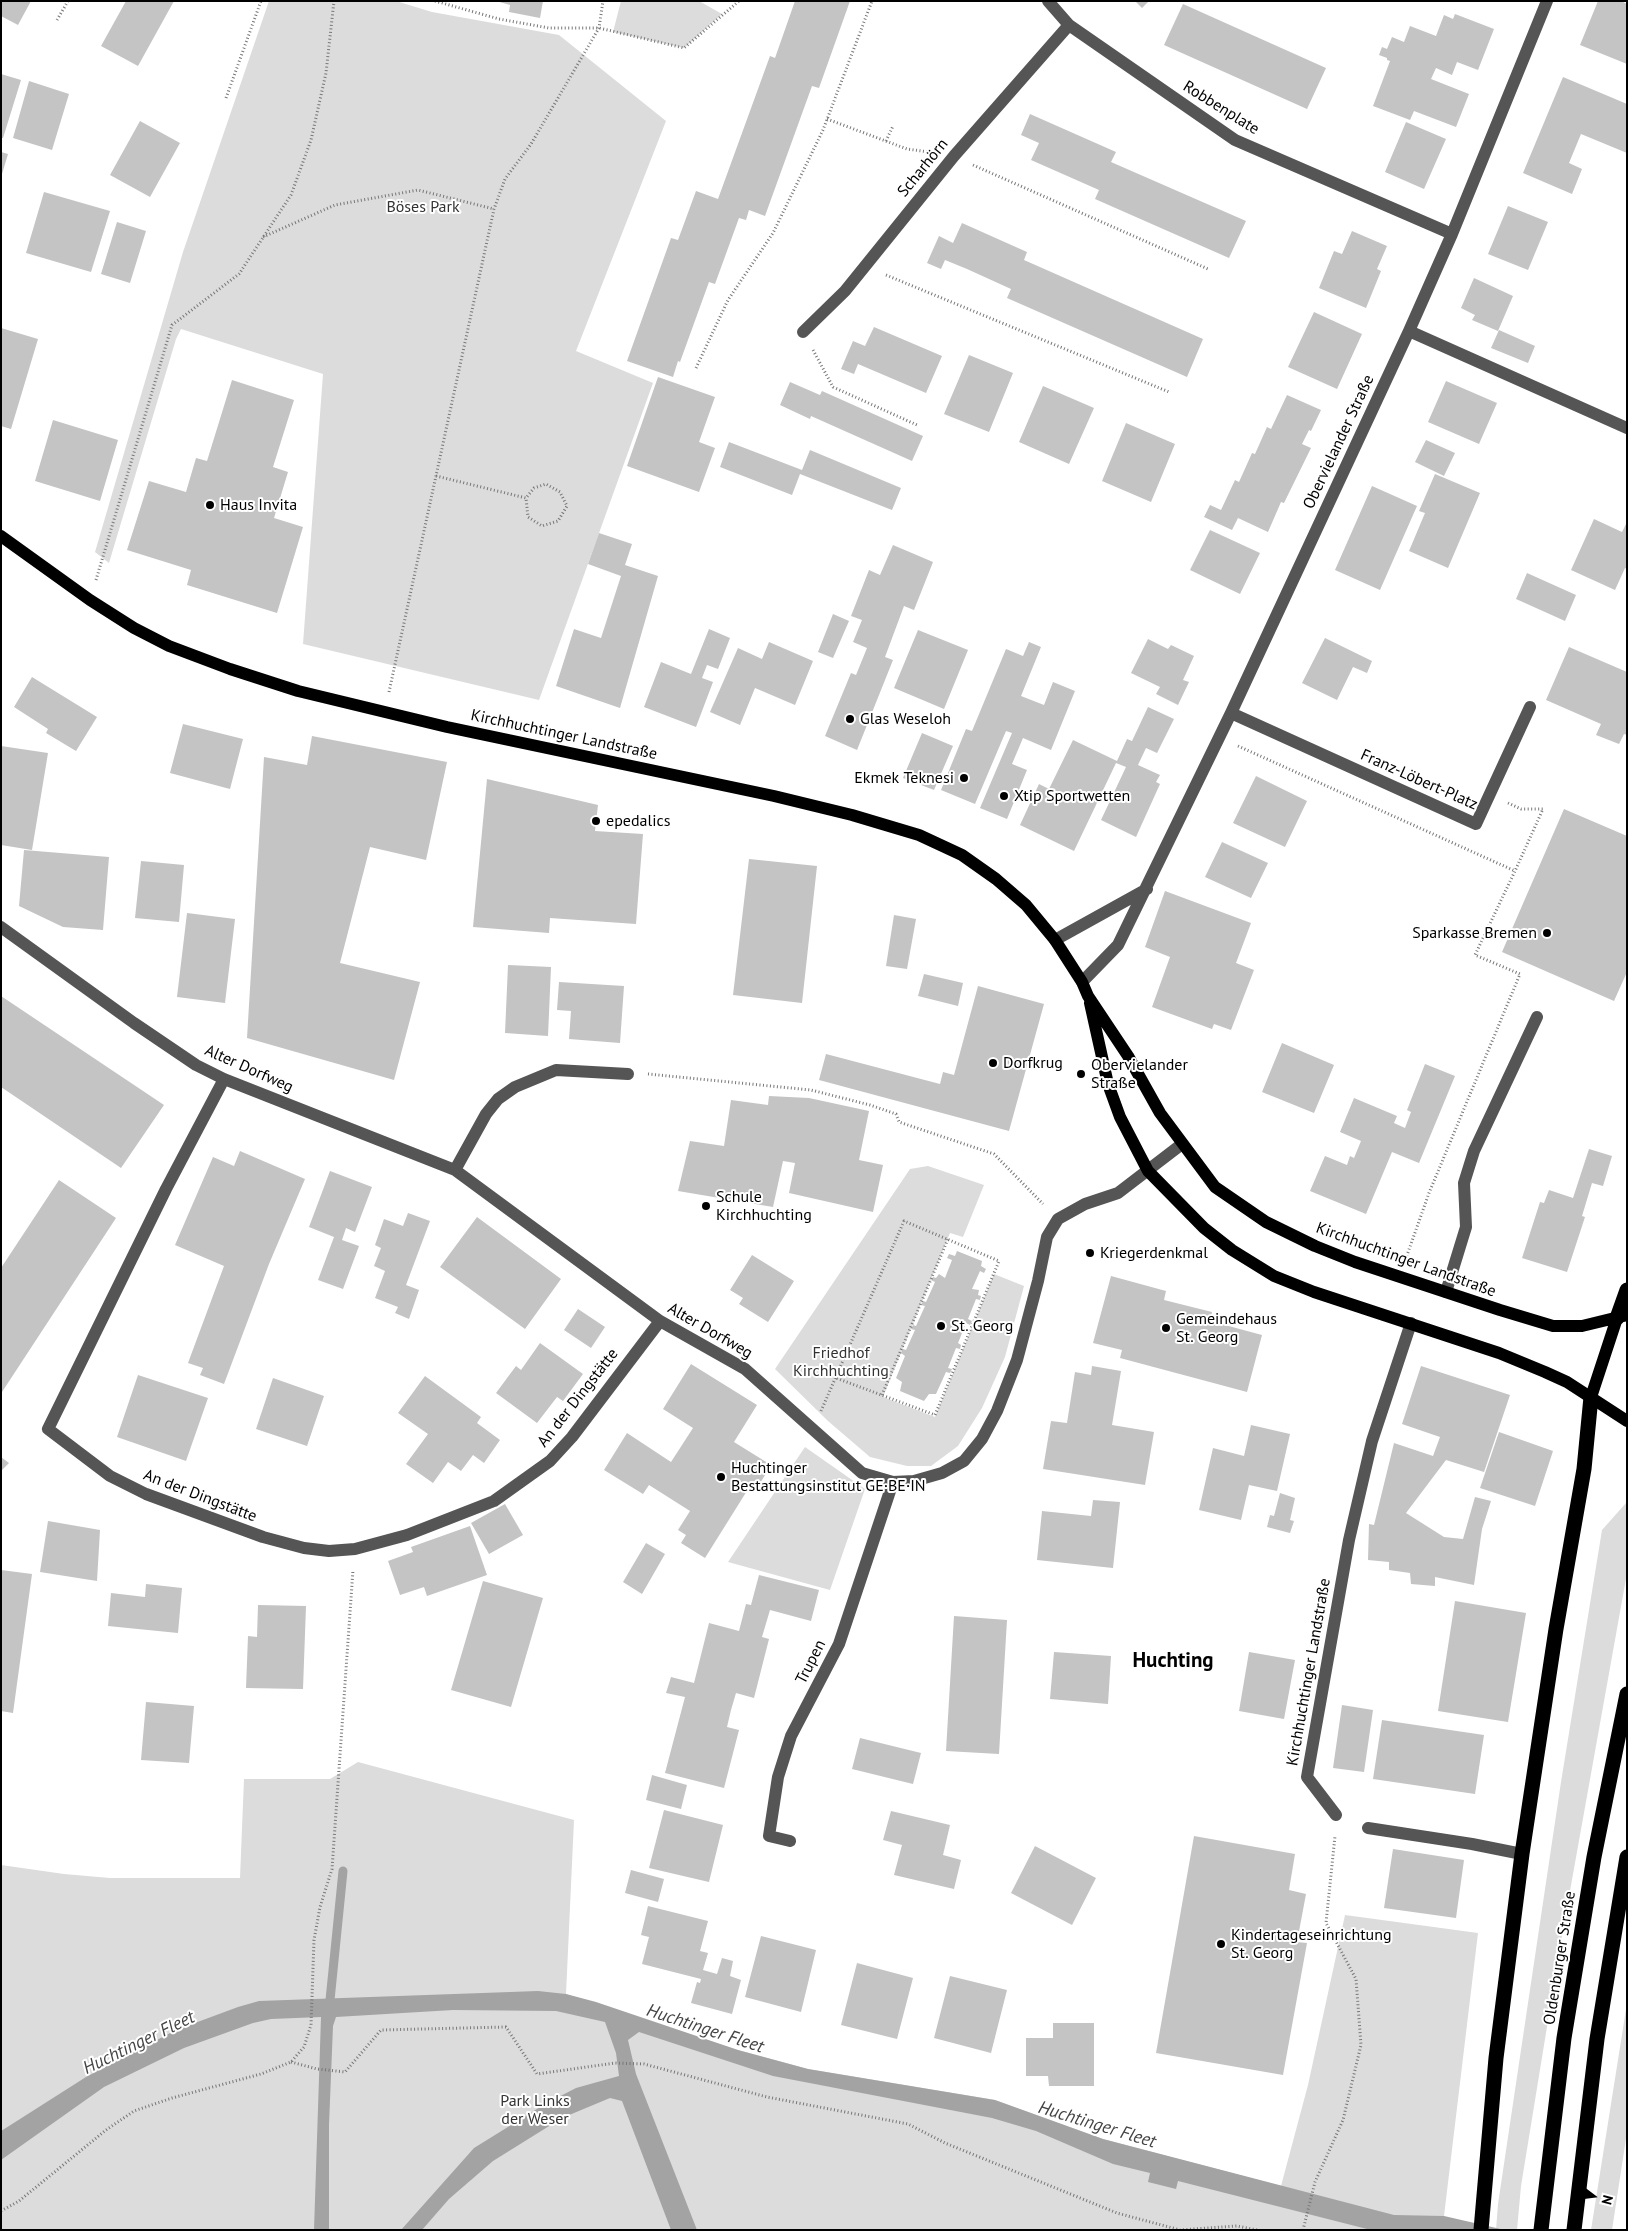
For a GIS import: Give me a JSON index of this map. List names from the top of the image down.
{
  "streets": {
    "highway": ["Oldenburger Straße"],
    "main road": ["Kirchhuchtinger Landstraße"],
    "street": [
      "Robbenplate",
      "Scharhörn",
      "Obervielander Straße",
      "Franz-Löbert-Platz",
      "Alter Dorfweg",
      "An der Dingstätte",
      "Trupen"
    ]
  },
  "crossings": [
    ["Robbenplate", "Scharhörn"],
    ["Robbenplate", "Obervielander Straße"],
    ["Obervielander Straße", "Kirchhuchtinger Landstraße"],
    ["Obervielander Straße", "Franz-Löbert-Platz"],
    ["Alter Dorfweg", "An der Dingstätte"],
    ["Alter Dorfweg", "Trupen"]
  ],
  "districts": ["Huchting"],
  "water": ["Huchtinger Fleet"],
  "parks": ["Böses Park", "Friedhof Kirchhuchting", "Park Links der Weser"],
  "places": [
    "Haus Invita",
    "Glas Weseloh",
    "Ekmek Teknesi",
    "Xtip Sportwetten",
    "epedalics",
    "Sparkasse Bremen",
    "Dorfkrug",
    "Obervielander Straße",
    "Schule Kirchhuchting",
    "Kriegerdenkmal",
    "St. Georg",
    "Gemeindehaus St. Georg",
    "Huchtinger Bestattungsinstitut GE·BE·IN",
    "Kindertageseinrichtung St. Georg"
  ],
  "north": "right"
}
